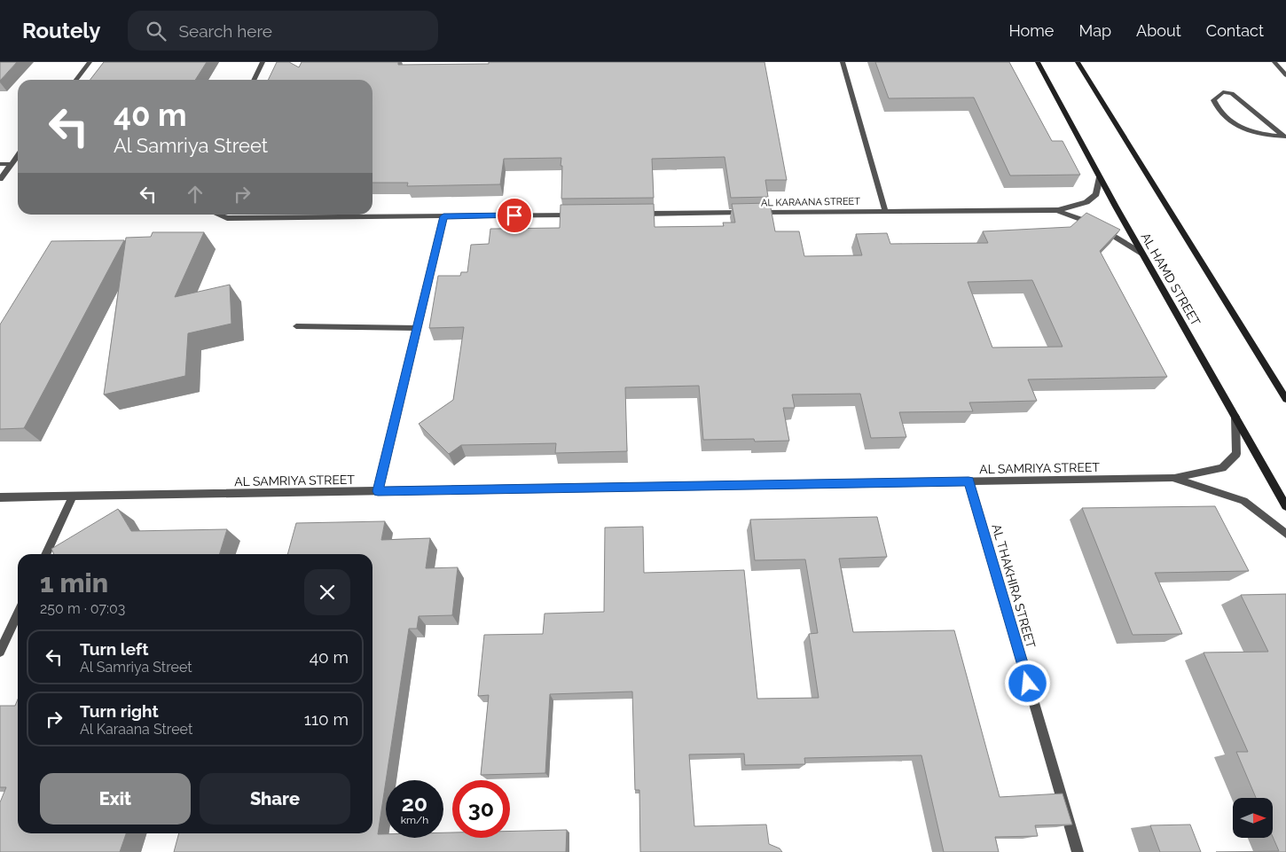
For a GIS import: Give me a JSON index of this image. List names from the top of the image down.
{
  "streets": {
    "street": [
      "AL KARAANA STREET",
      "AL HAMD STREET",
      "AL SAMRIYA STREET",
      "AL THAKHIRA STREET"
    ]
  },
  "crossings": [
    ["AL KARAANA STREET", "AL HAMD STREET"],
    ["AL HAMD STREET", "AL SAMRIYA STREET"],
    ["AL SAMRIYA STREET", "AL THAKHIRA STREET"]
  ],
  "north": "right",
  "page": {
    "header": "Routely",
    "search": "Search here",
    "nav": [
      "Home",
      "Map",
      "About",
      "Contact"
    ],
    "turn": ["40 m", "Al Samriya Street"],
    "heading": ["1 min", "250 m · 07:03"],
    "list": [
      {
        "name": "Turn left",
        "note": "Al Samriya Street",
        "value": "40 m"
      },
      {
        "name": "Turn right",
        "note": "Al Karaana Street",
        "value": "110 m"
      }
    ],
    "buttons": ["Exit", "Share"],
    "speed": "20 km/h",
    "limit": "30"
  }
}
